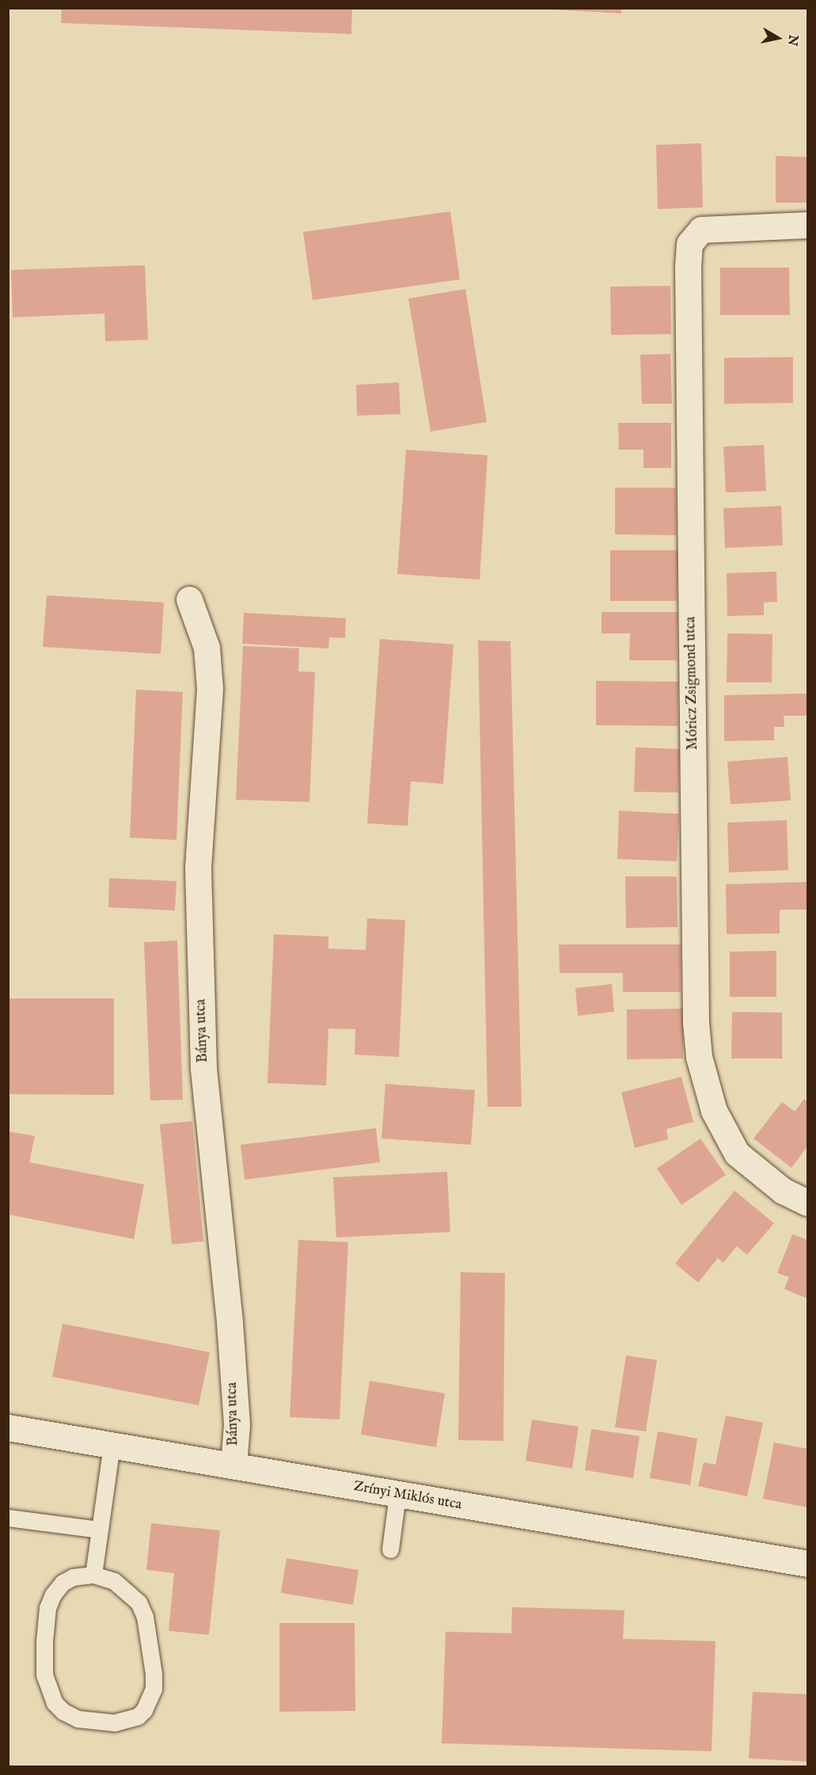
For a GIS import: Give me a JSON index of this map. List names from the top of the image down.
{
  "streets": {
    "street": ["Móricz Zsigmond utca", "Bánya utca", "Zrínyi Miklós utca"]
  },
  "crossings": [
    ["Bánya utca", "Zrínyi Miklós utca"]
  ],
  "north": "right"
}
